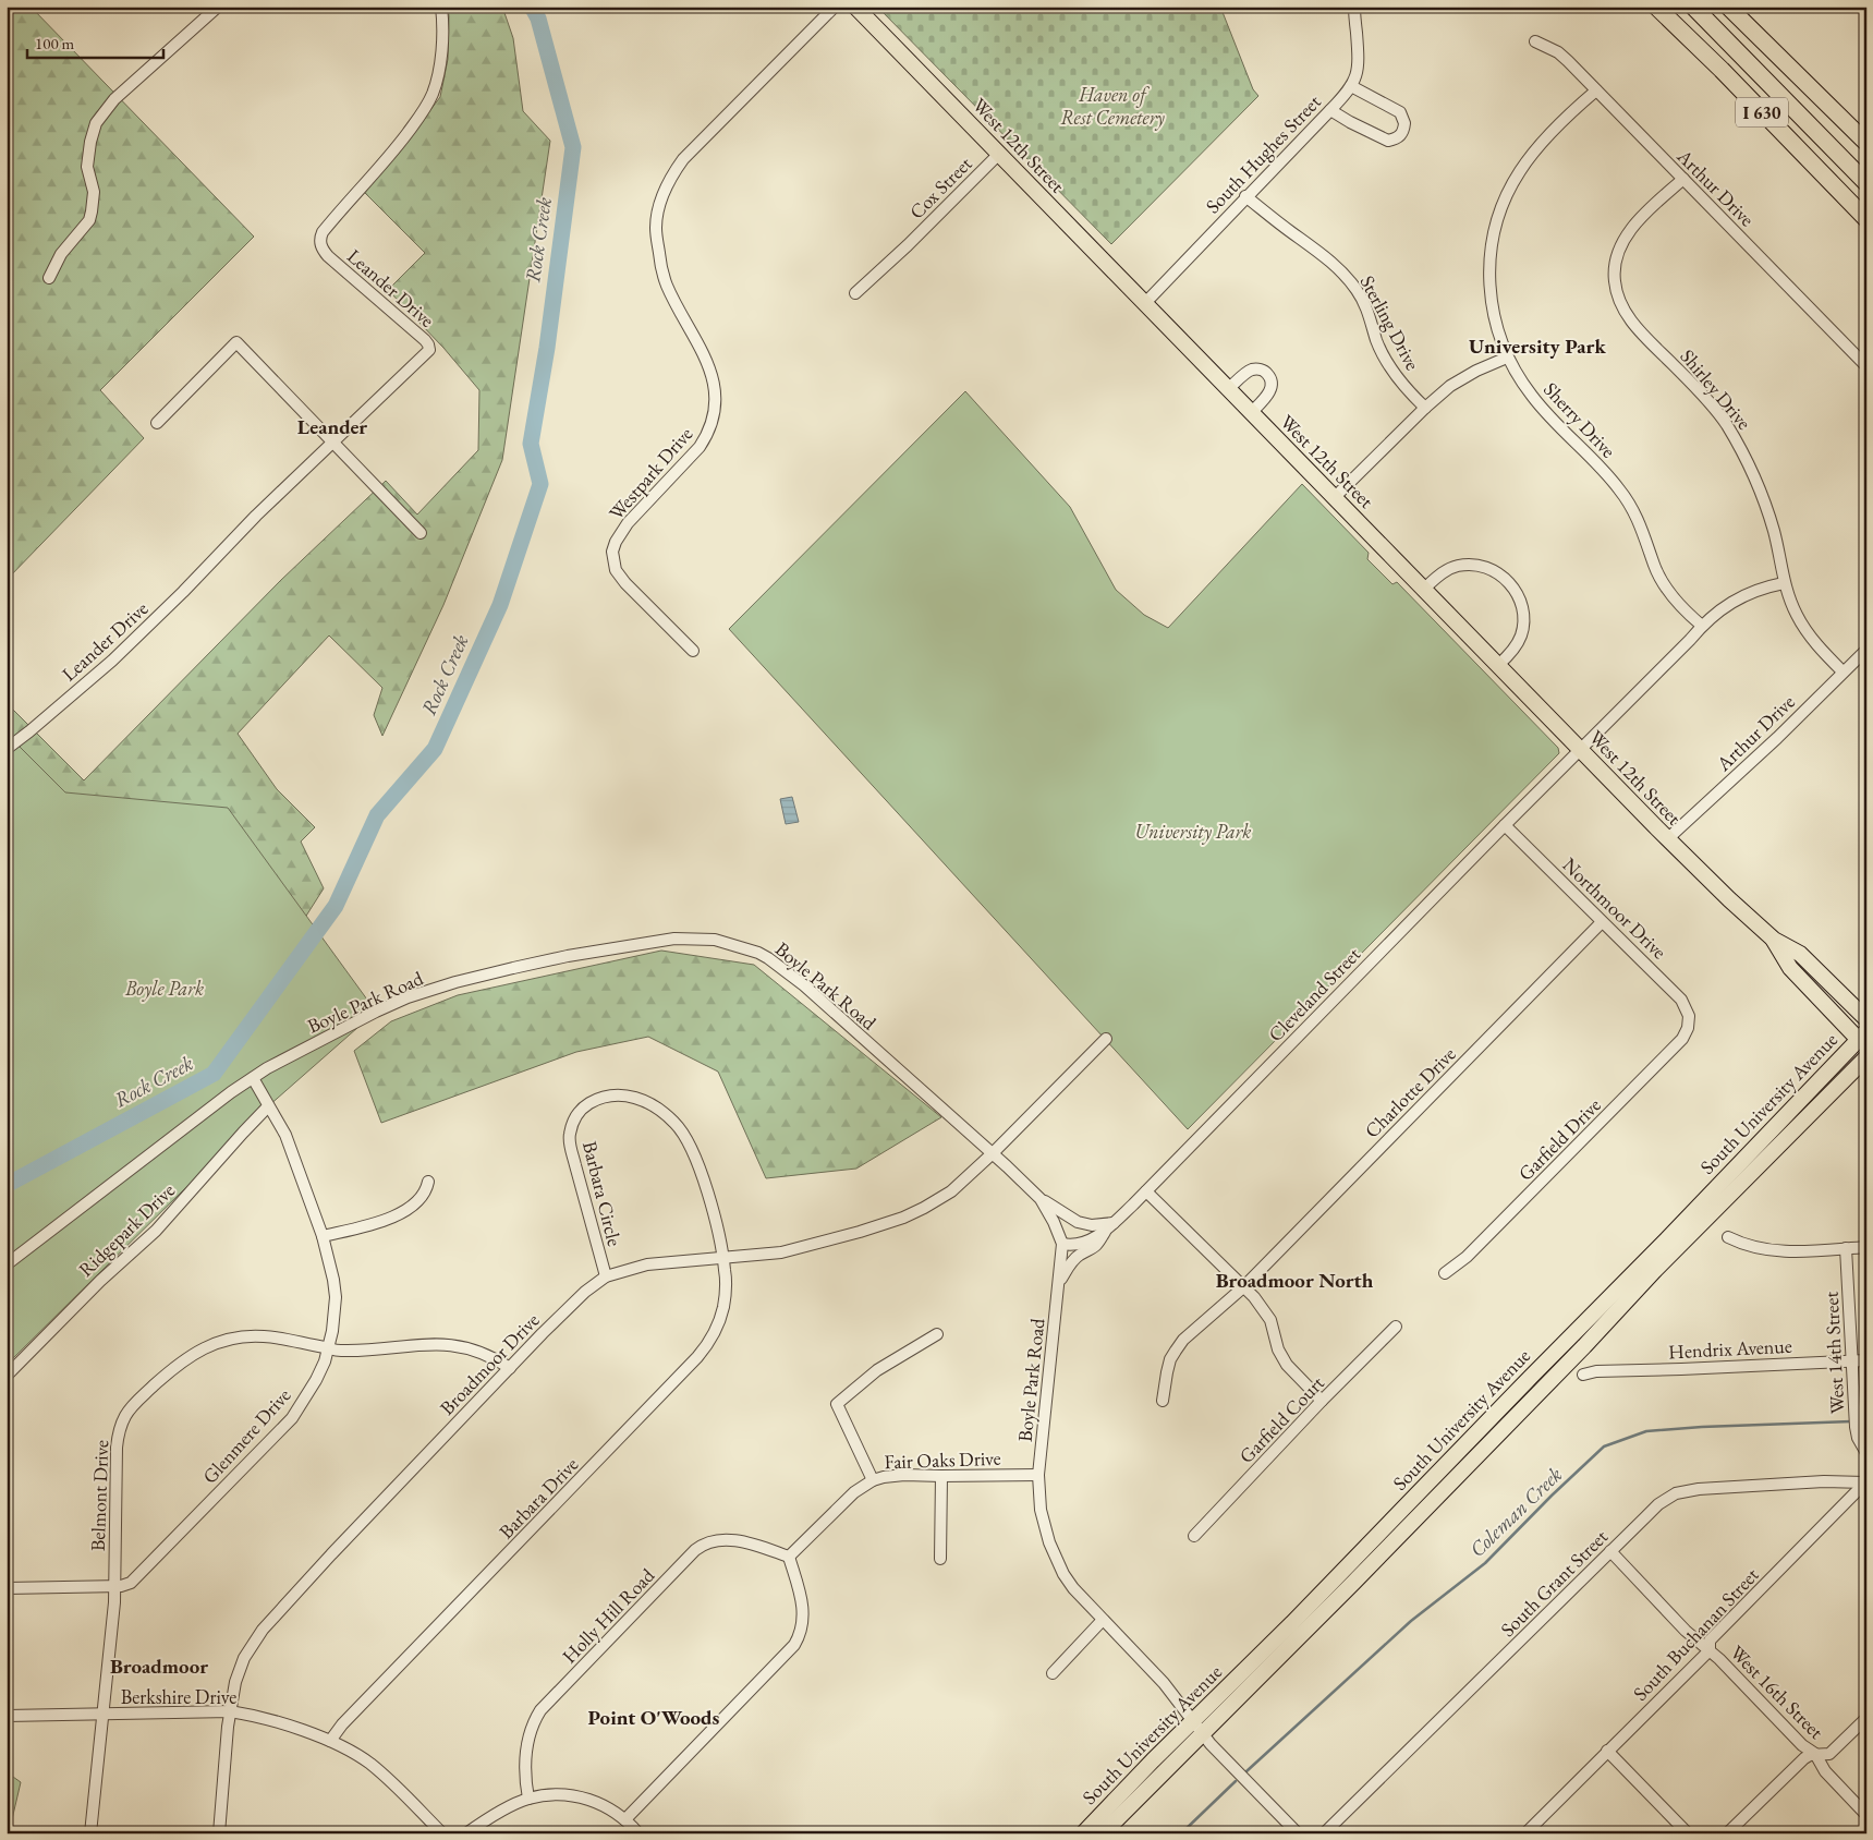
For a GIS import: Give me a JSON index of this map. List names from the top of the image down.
{
  "streets": {
    "highway": ["I 630"],
    "main road": ["West 12th Street", "South University Avenue"],
    "street": [
      "South Hughes Street",
      "Cox Street",
      "Arthur Drive",
      "Leander Drive",
      "Sterling Drive",
      "Shirley Drive",
      "Sherry Drive",
      "Westpark Drive",
      "Northmoor Drive",
      "Boyle Park Road",
      "Cleveland Street",
      "Charlotte Drive",
      "Garfield Drive",
      "Barbara Circle",
      "Ridgepark Drive",
      "Hendrix Avenue",
      "West 14th Street",
      "Broadmoor Drive",
      "Garfield Court",
      "Glenmere Drive",
      "Fair Oaks Drive",
      "Belmont Drive",
      "Barbara Drive",
      "South Grant Street",
      "Holly Hill Road",
      "South Buchanan Street",
      "West 16th Street",
      "Berkshire Drive"
    ]
  },
  "crossings": [
    ["West 12th Street", "South Hughes Street"],
    ["West 12th Street", "Cox Street"],
    ["West 12th Street", "Arthur Drive"],
    ["West 12th Street", "Cleveland Street"],
    ["West 12th Street", "South University Avenue"],
    ["South Hughes Street", "Sterling Drive"],
    ["Arthur Drive", "Shirley Drive"],
    ["Arthur Drive", "Sherry Drive"],
    ["Shirley Drive", "Cleveland Street"],
    ["Sherry Drive", "Cleveland Street"],
    ["Northmoor Drive", "Cleveland Street"],
    ["Northmoor Drive", "Charlotte Drive"],
    ["Northmoor Drive", "Garfield Drive"],
    ["Boyle Park Road", "Cleveland Street"],
    ["Boyle Park Road", "South University Avenue"],
    ["Boyle Park Road", "Broadmoor Drive"],
    ["Boyle Park Road", "Glenmere Drive"],
    ["Boyle Park Road", "Fair Oaks Drive"],
    ["Barbara Circle", "Broadmoor Drive"],
    ["Barbara Circle", "Barbara Drive"],
    ["Ridgepark Drive", "Glenmere Drive"],
    ["Hendrix Avenue", "West 14th Street"],
    ["Broadmoor Drive", "Belmont Drive"],
    ["Broadmoor Drive", "Barbara Drive"],
    ["Broadmoor Drive", "Berkshire Drive"],
    ["Glenmere Drive", "Belmont Drive"],
    ["Fair Oaks Drive", "Holly Hill Road"],
    ["Belmont Drive", "Berkshire Drive"],
    ["Barbara Drive", "Berkshire Drive"],
    ["South Grant Street", "South Buchanan Street"],
    ["South Grant Street", "West 16th Street"],
    ["South Buchanan Street", "West 16th Street"]
  ],
  "districts": [
    "University Park",
    "Leander",
    "Broadmoor North",
    "Broadmoor",
    "Point O'Woods"
  ],
  "water": ["Rock Creek", "Coleman Creek"],
  "parks": ["Haven of Rest Cemetery", "University Park", "Boyle Park"],
  "scale_bar": "100 m"
}
